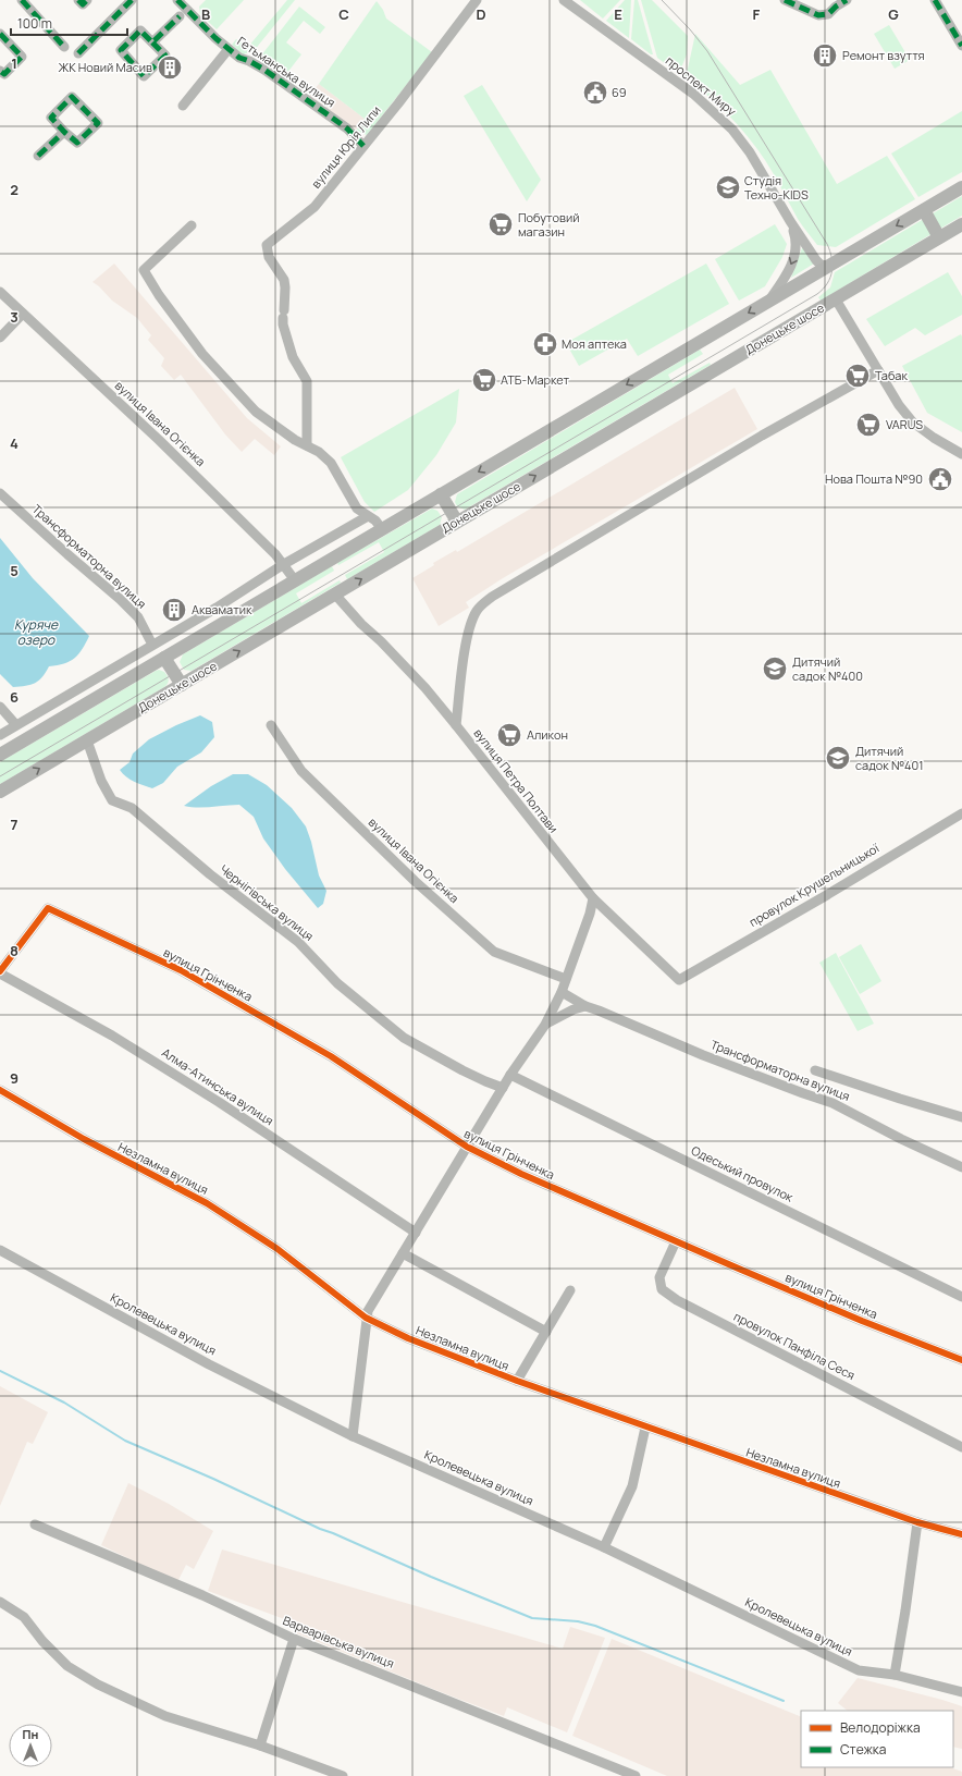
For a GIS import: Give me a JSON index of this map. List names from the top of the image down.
{
  "streets": {
    "highway": ["Донецьке шосе"],
    "street": [
      "Гетьманська вулиця",
      "проспект Миру",
      "вулиця Юрія Липи",
      "вулиця Івана Огієнка",
      "Трансформаторна вулиця",
      "вулиця Петра Полтави",
      "провулок Крушельницької",
      "Чернігівська вулиця",
      "вулиця Грінченка",
      "Алма-Атинська вулиця",
      "Незламна вулиця",
      "Одеський провулок",
      "Кролевецька вулиця",
      "провулок Панфіла Сеся",
      "Варварівська вулиця"
    ]
  },
  "crossings": [
    ["Гетьманська вулиця", "вулиця Юрія Липи"],
    ["Донецьке шосе", "вулиця Петра Полтави"],
    ["Донецьке шосе", "Чернігівська вулиця"],
    ["вулиця Петра Полтави", "провулок Крушельницької"],
    ["вулиця Грінченка", "Алма-Атинська вулиця"],
    ["вулиця Грінченка", "провулок Панфіла Сеся"]
  ],
  "water": ["Куряче озеро"],
  "places": {
    "building": ["Ремонт взуття", "ЖК Новий Масив", "Акваматик"],
    "public building": ["69", "Нова Пошта №90"],
    "school or university": ["Студія Техно-KIDS", "Дитячий садок №400", "Дитячий садок №401"],
    "supermarket": [
      "Побутовий магазин",
      "Табак",
      "АТБ-Маркет",
      "VARUS",
      "Аликон"
    ],
    "pharmacy": ["Моя аптека"]
  },
  "legend": ["Велодоріжка", "Стежка"],
  "scale_bar": "100 m",
  "north": "top",
  "grid": {
    "columns": [
      "B",
      "C",
      "D",
      "E",
      "F",
      "G"
    ],
    "rows": [
      "1",
      "2",
      "3",
      "4",
      "5",
      "6",
      "7",
      "8",
      "9"
    ]
  }
}
